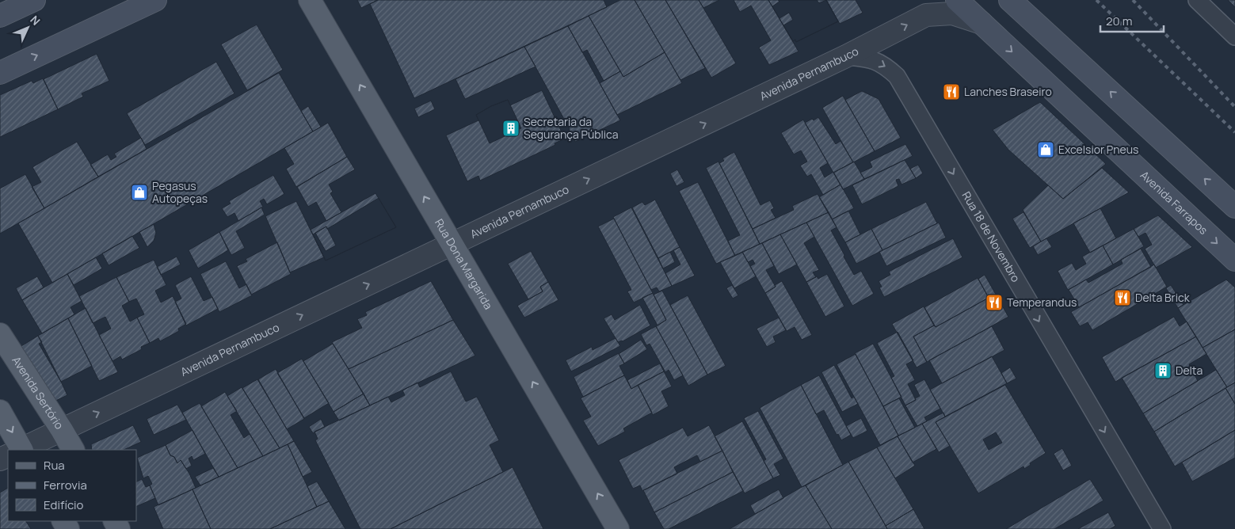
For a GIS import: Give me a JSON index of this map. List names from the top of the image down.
{
  "streets": {
    "main road": ["Avenida Farrapos", "Rua Dona Margarida", "Avenida Sertório"],
    "street": ["Avenida Pernambuco", "Rua 18 de Novembro"]
  },
  "crossings": [
    ["Avenida Pernambuco", "Avenida Farrapos"],
    ["Avenida Pernambuco", "Rua 18 de Novembro"],
    ["Avenida Pernambuco", "Rua Dona Margarida"],
    ["Avenida Pernambuco", "Avenida Sertório"]
  ],
  "one_way": ["Avenida Pernambuco", "Rua 18 de Novembro", "Rua Dona Margarida"],
  "places": {
    "restaurant": ["Lanches Braseiro", "Delta Brick", "Temperandus"],
    "building": ["Secretaria da Segurança Pública", "Delta"],
    "shop": ["Excelsior Pneus", "Pegasus Autopeças"]
  },
  "legend": ["Rua", "Ferrovia", "Edifício"],
  "scale_bar": "20 m",
  "north": "top right"
}
